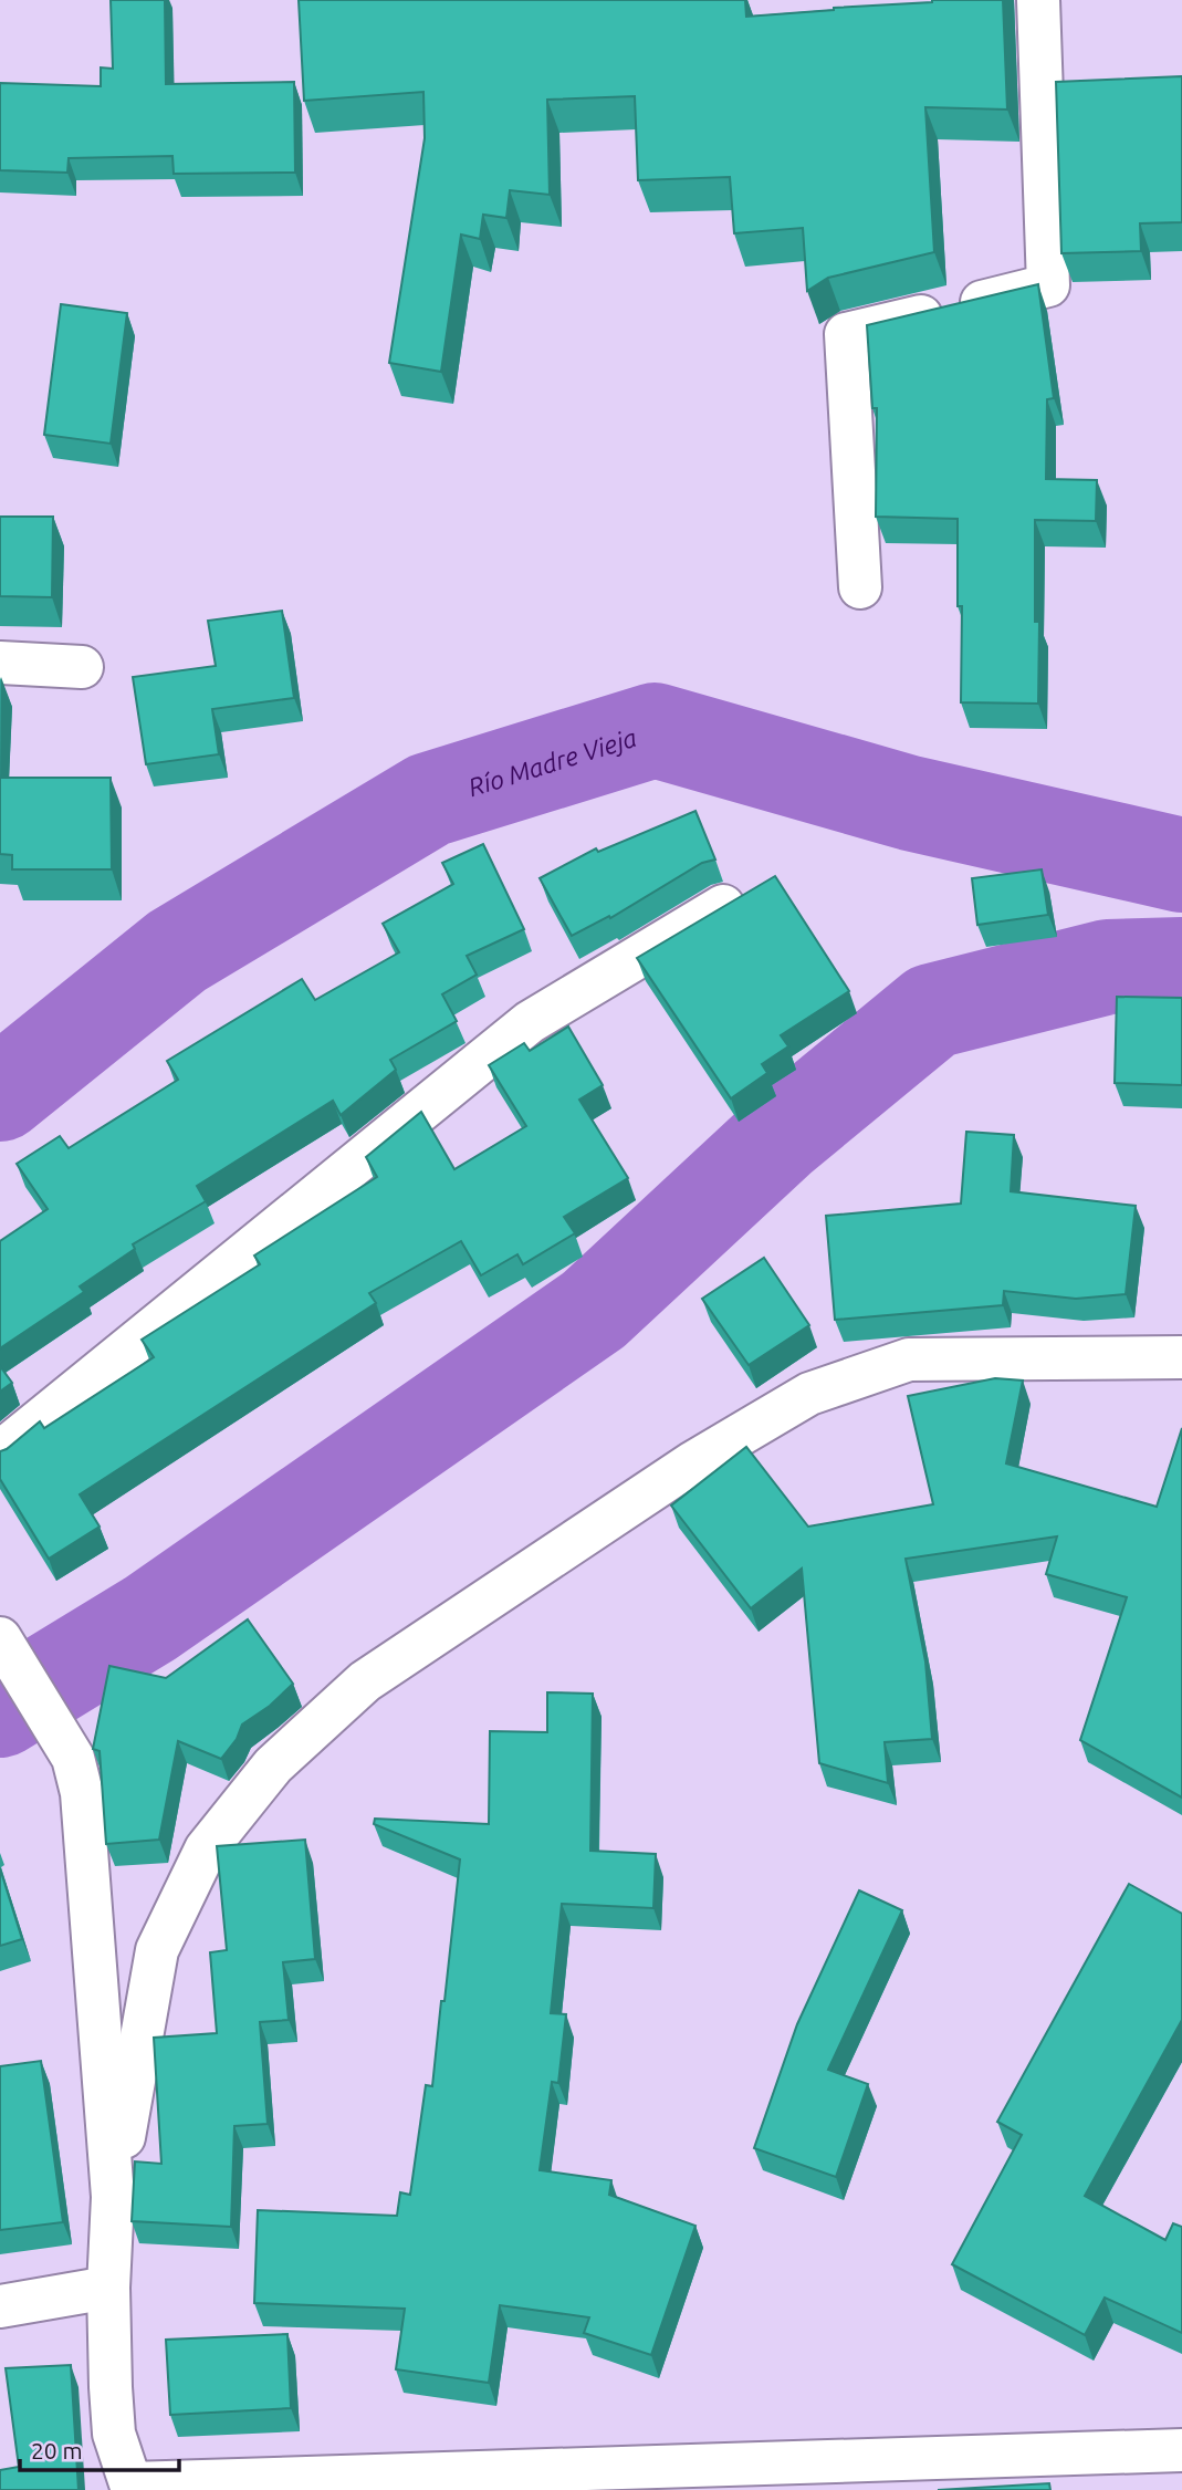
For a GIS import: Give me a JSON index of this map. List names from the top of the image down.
{
  "water": ["Río Madre Vieja"],
  "scale_bar": "20 m"
}
